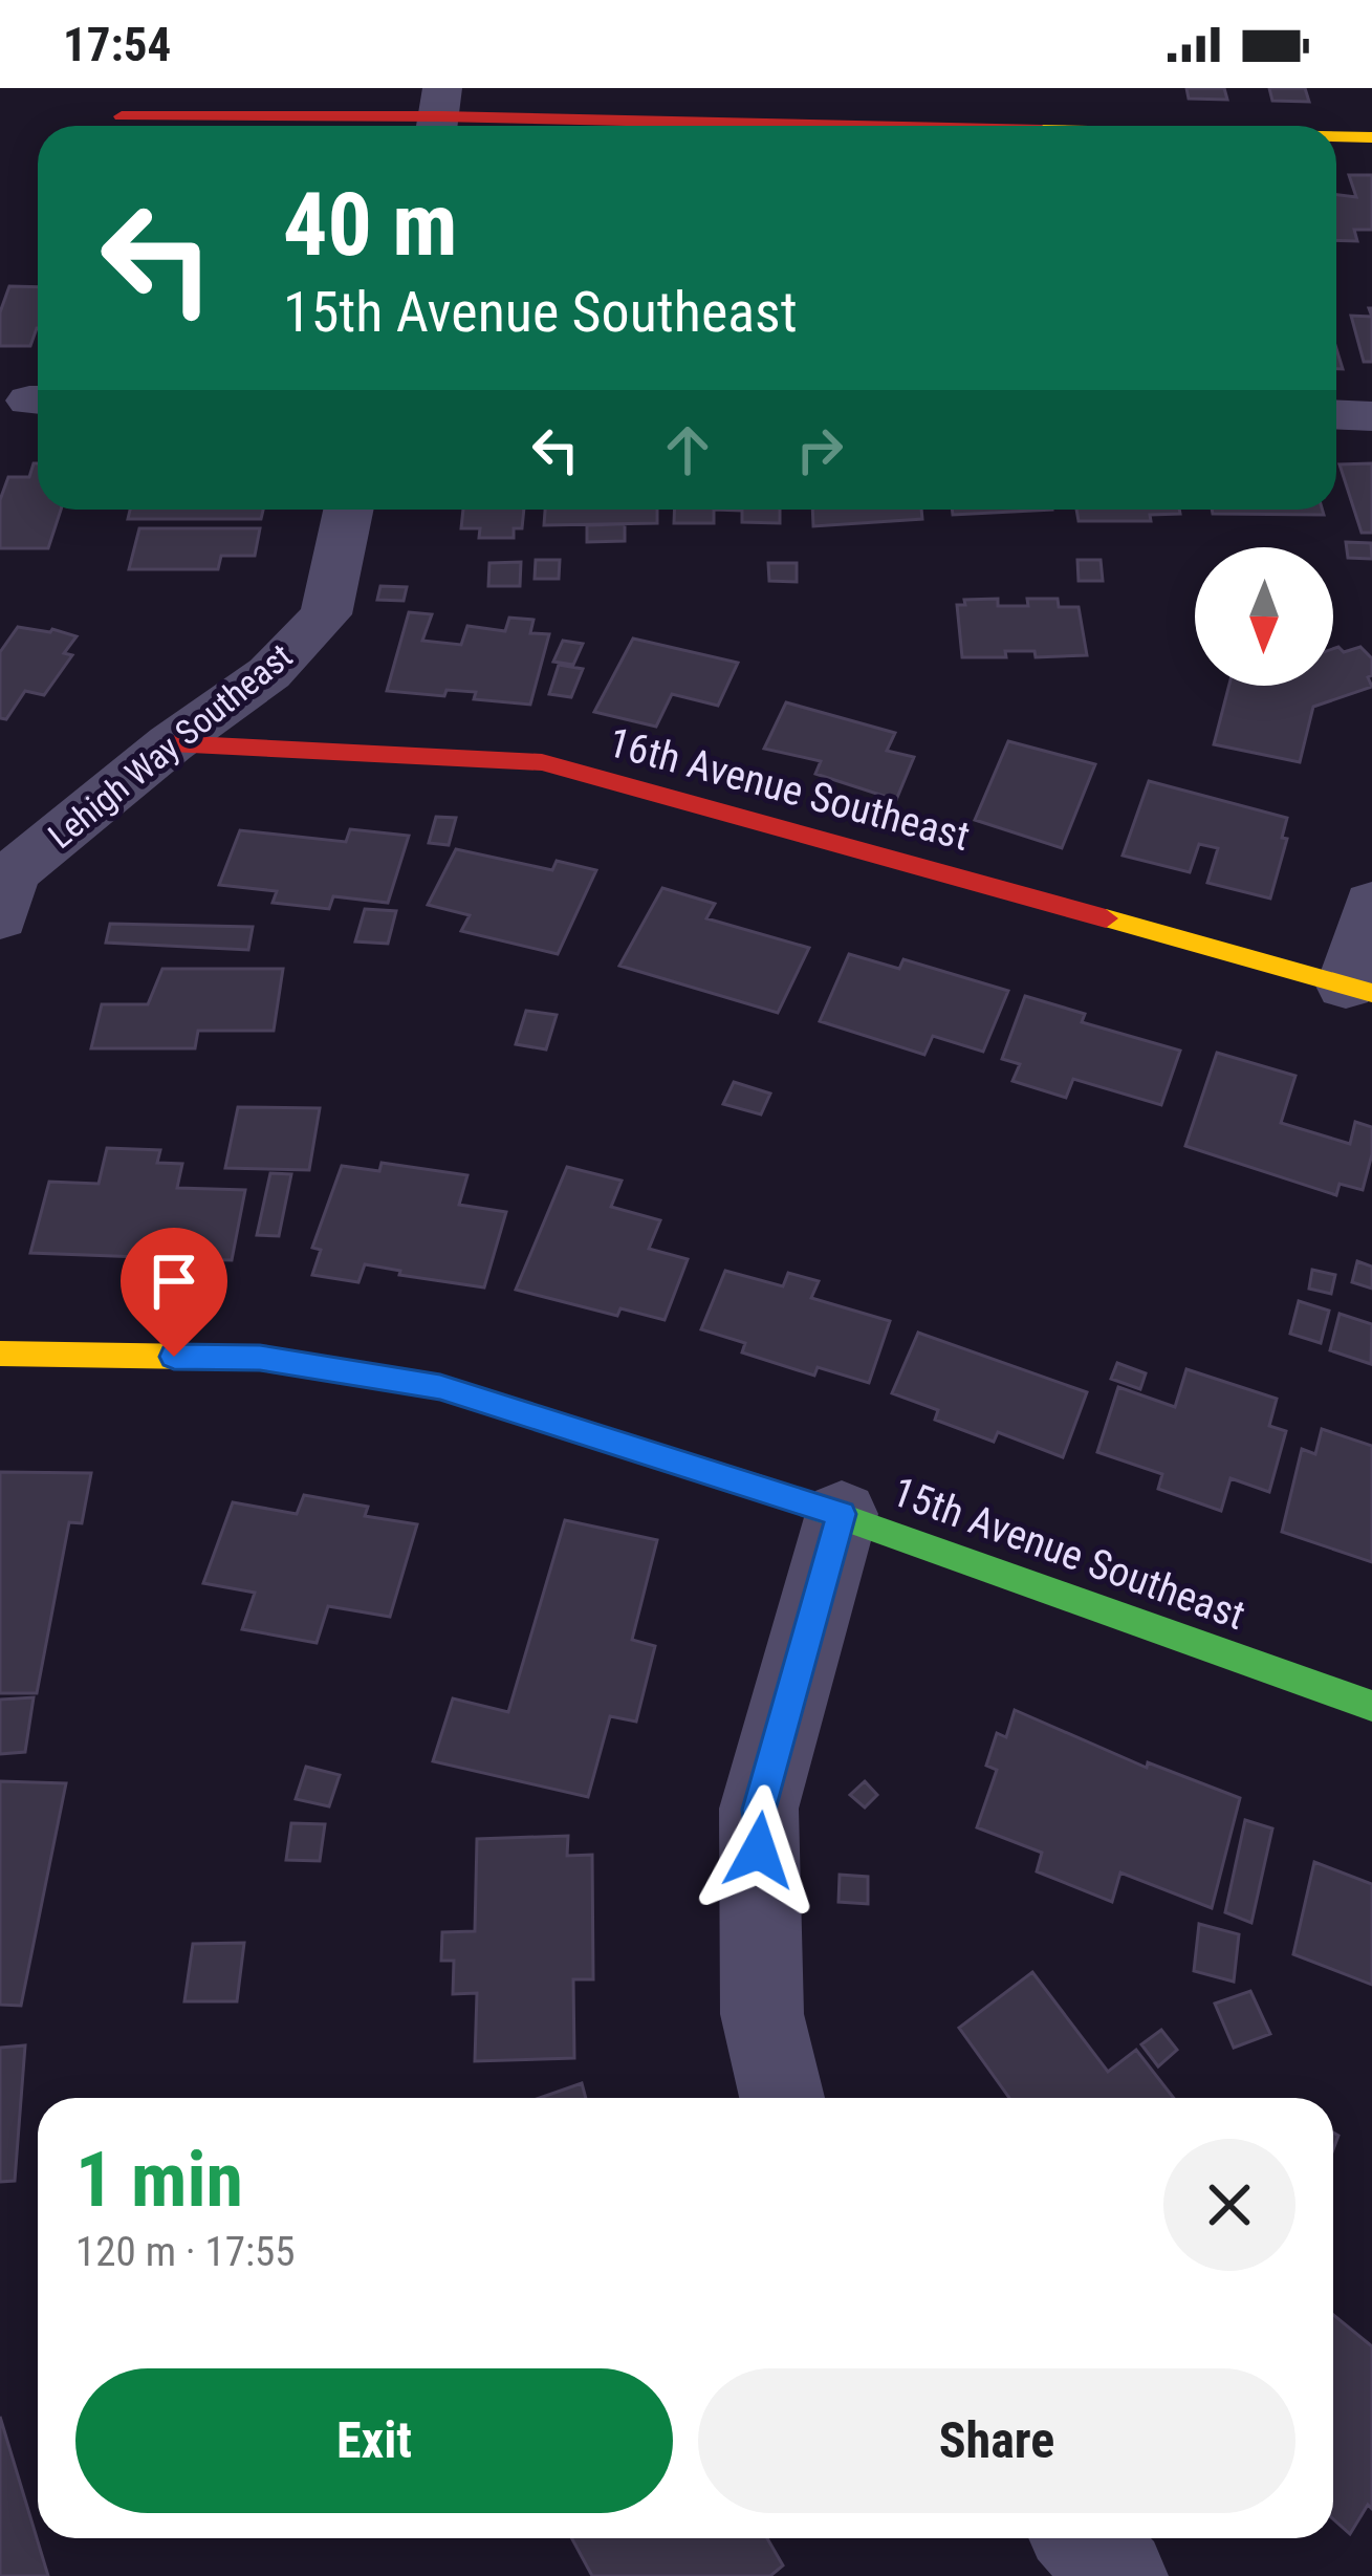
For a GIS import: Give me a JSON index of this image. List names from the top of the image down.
{
  "streets": {
    "street": ["Lehigh Way Southeast", "16th Avenue Southeast", "15th Avenue Southeast"]
  },
  "crossings": [
    ["Lehigh Way Southeast", "16th Avenue Southeast"]
  ],
  "north": "bottom",
  "page": {
    "status": "17:54",
    "turn": ["40 m", "15th Avenue Southeast"],
    "heading": ["1 min", "120 m · 17:55"],
    "buttons": ["Exit", "Share"]
  }
}
